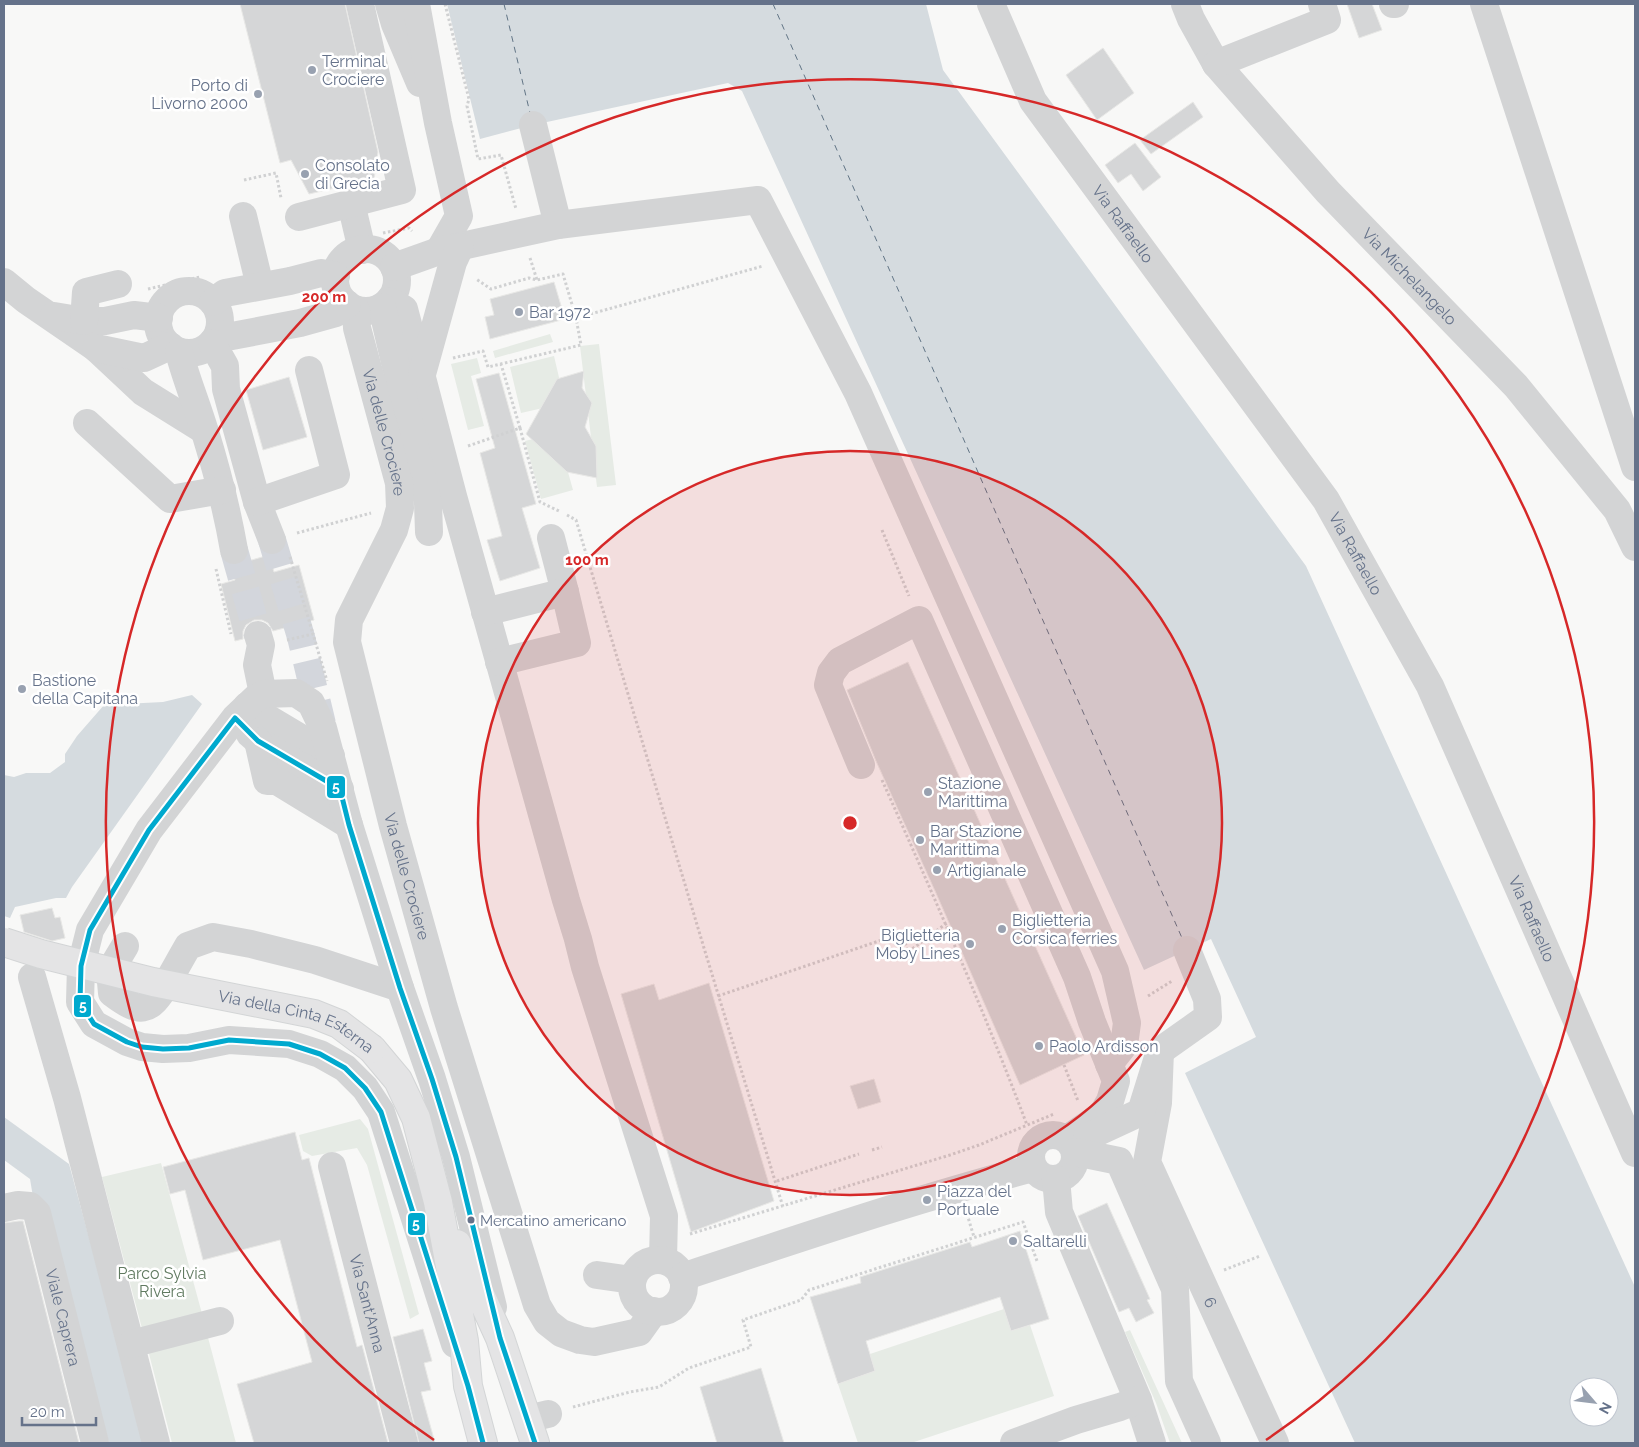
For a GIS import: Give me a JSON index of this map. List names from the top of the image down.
{
  "streets": {
    "main road": ["Via della Cinta Esterna"],
    "street": [
      "Via Raffaello",
      "Via Michelangelo",
      "Via delle Crociere",
      "6",
      "Via Sant'Anna",
      "Viale Caprera"
    ]
  },
  "parks": ["Parco Sylvia Rivera"],
  "places": [
    "Terminal Crociere",
    "Porto di Livorno 2000",
    "Consolato di Grecia",
    "Bar 1972",
    "Bastione della Capitana",
    "Stazione Marittima",
    "Bar Stazione Marittima",
    "Artigianale",
    "Biglietteria Corsica ferries",
    "Biglietteria Moby Lines",
    "Paolo Ardisson",
    "Piazza del Portuale",
    "Mercatino americano",
    "Saltarelli"
  ],
  "lines": ["transit line 5"],
  "scale_bar": "20 m",
  "north": "bottom right",
  "rings": ["200 m", "100 m"]
}
